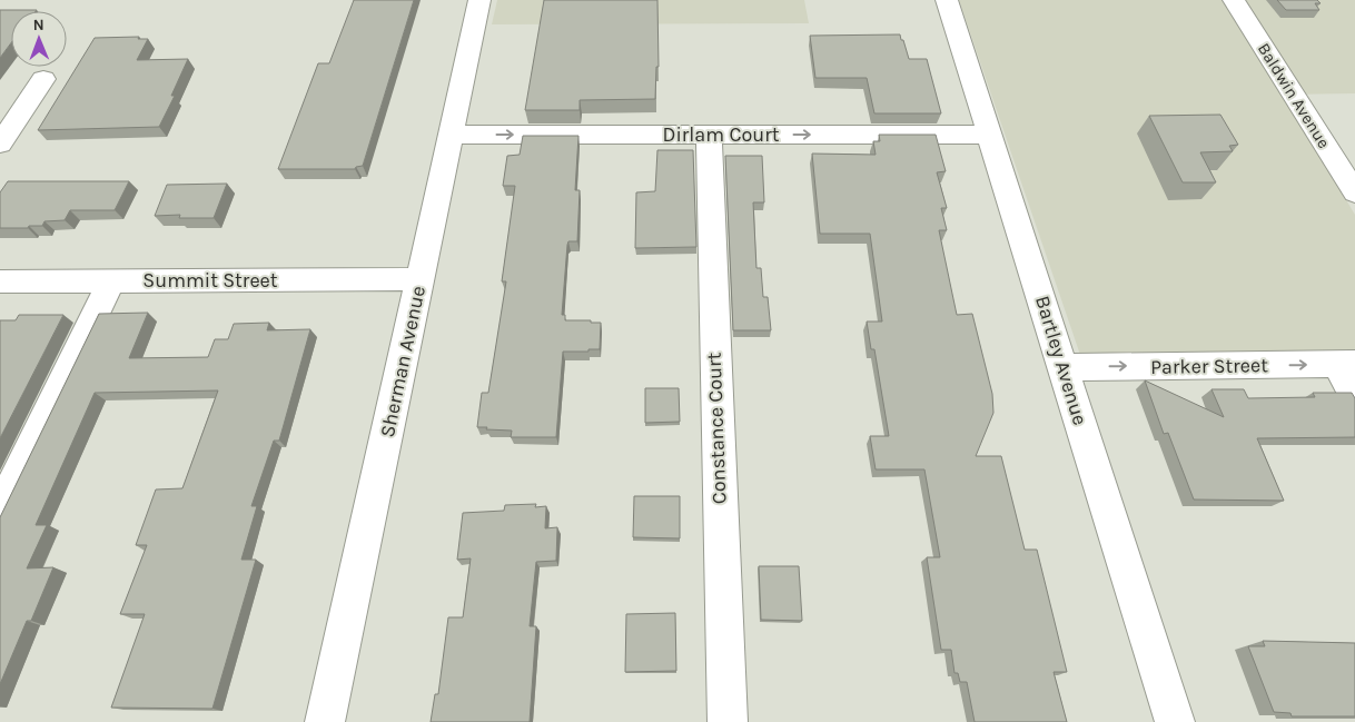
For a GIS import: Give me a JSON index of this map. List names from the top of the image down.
{
  "streets": {
    "street": [
      "Baldwin Avenue",
      "Dirlam Court",
      "Summit Street",
      "Bartley Avenue",
      "Sherman Avenue",
      "Parker Street",
      "Constance Court"
    ]
  },
  "crossings": [
    ["Dirlam Court", "Bartley Avenue"],
    ["Dirlam Court", "Sherman Avenue"],
    ["Dirlam Court", "Constance Court"],
    ["Summit Street", "Sherman Avenue"],
    ["Bartley Avenue", "Parker Street"]
  ],
  "one_way": ["Dirlam Court", "Parker Street"],
  "north": "top"
}
